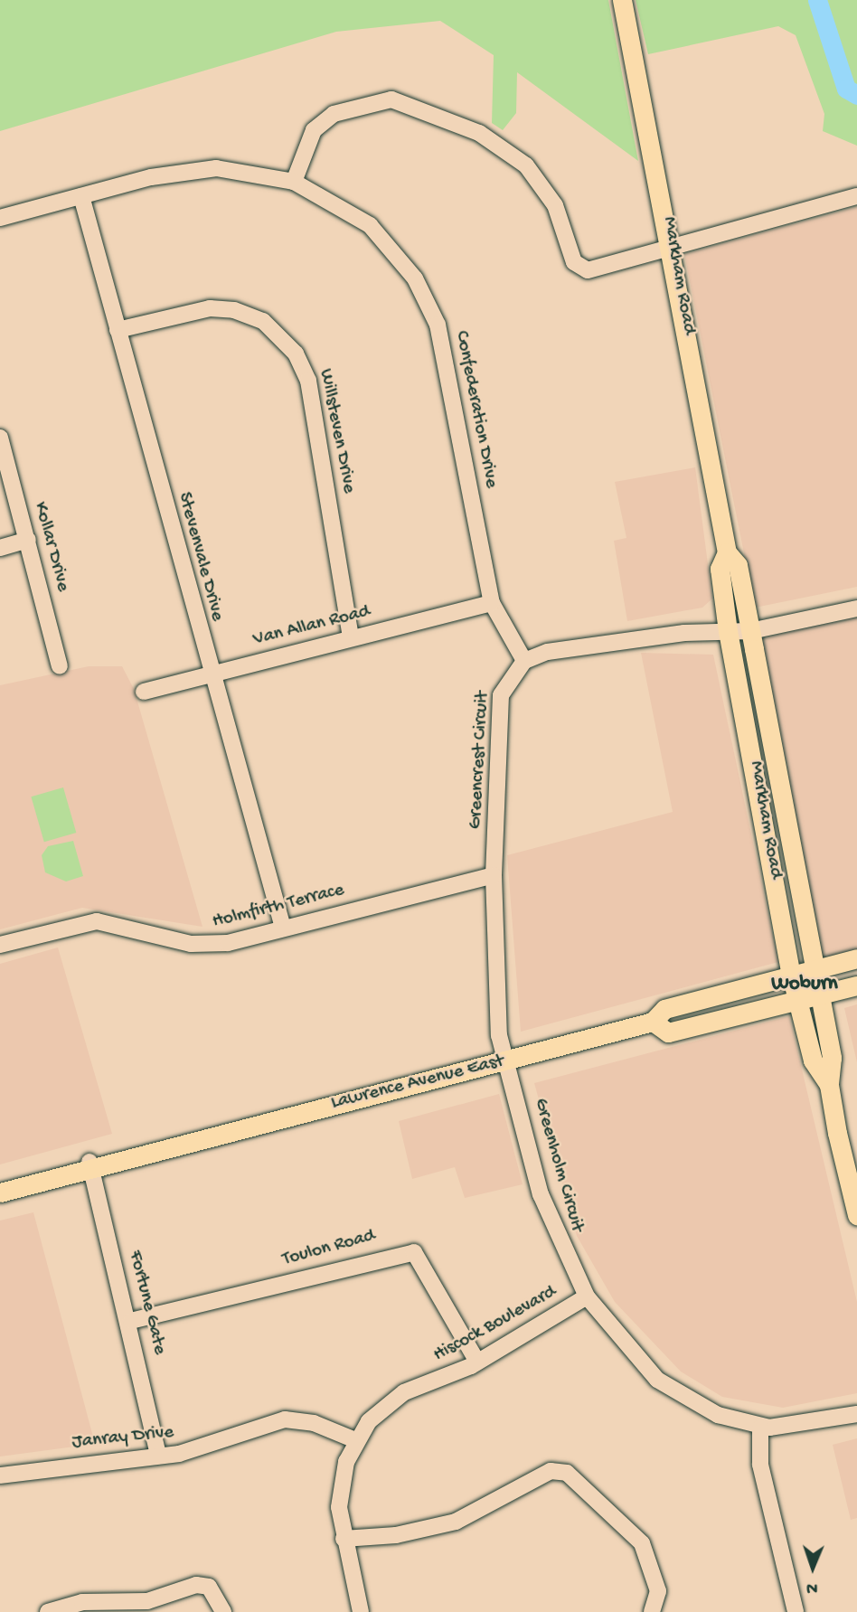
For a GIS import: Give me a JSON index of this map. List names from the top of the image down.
{
  "streets": {
    "main road": ["Markham Road", "Lawrence Avenue East"],
    "street": [
      "Confederation Drive",
      "Willsteven Drive",
      "Kollar Drive",
      "Stevenvale Drive",
      "Van Allan Road",
      "Greencrest Circuit",
      "Holmfirth Terrace",
      "Greenholm Circuit",
      "Toulon Road",
      "Fortune Gate",
      "Hiscock Boulevard",
      "Janray Drive"
    ]
  },
  "crossings": [
    ["Markham Road", "Lawrence Avenue East"],
    ["Confederation Drive", "Stevenvale Drive"],
    ["Confederation Drive", "Van Allan Road"],
    ["Confederation Drive", "Greencrest Circuit"],
    ["Willsteven Drive", "Stevenvale Drive"],
    ["Willsteven Drive", "Van Allan Road"],
    ["Stevenvale Drive", "Van Allan Road"],
    ["Stevenvale Drive", "Holmfirth Terrace"],
    ["Greencrest Circuit", "Holmfirth Terrace"],
    ["Greencrest Circuit", "Lawrence Avenue East"],
    ["Greencrest Circuit", "Greenholm Circuit"],
    ["Lawrence Avenue East", "Greenholm Circuit"],
    ["Lawrence Avenue East", "Fortune Gate"],
    ["Greenholm Circuit", "Hiscock Boulevard"],
    ["Toulon Road", "Fortune Gate"],
    ["Toulon Road", "Hiscock Boulevard"],
    ["Fortune Gate", "Janray Drive"],
    ["Hiscock Boulevard", "Janray Drive"]
  ],
  "districts": ["Woburn"],
  "north": "bottom"
}
